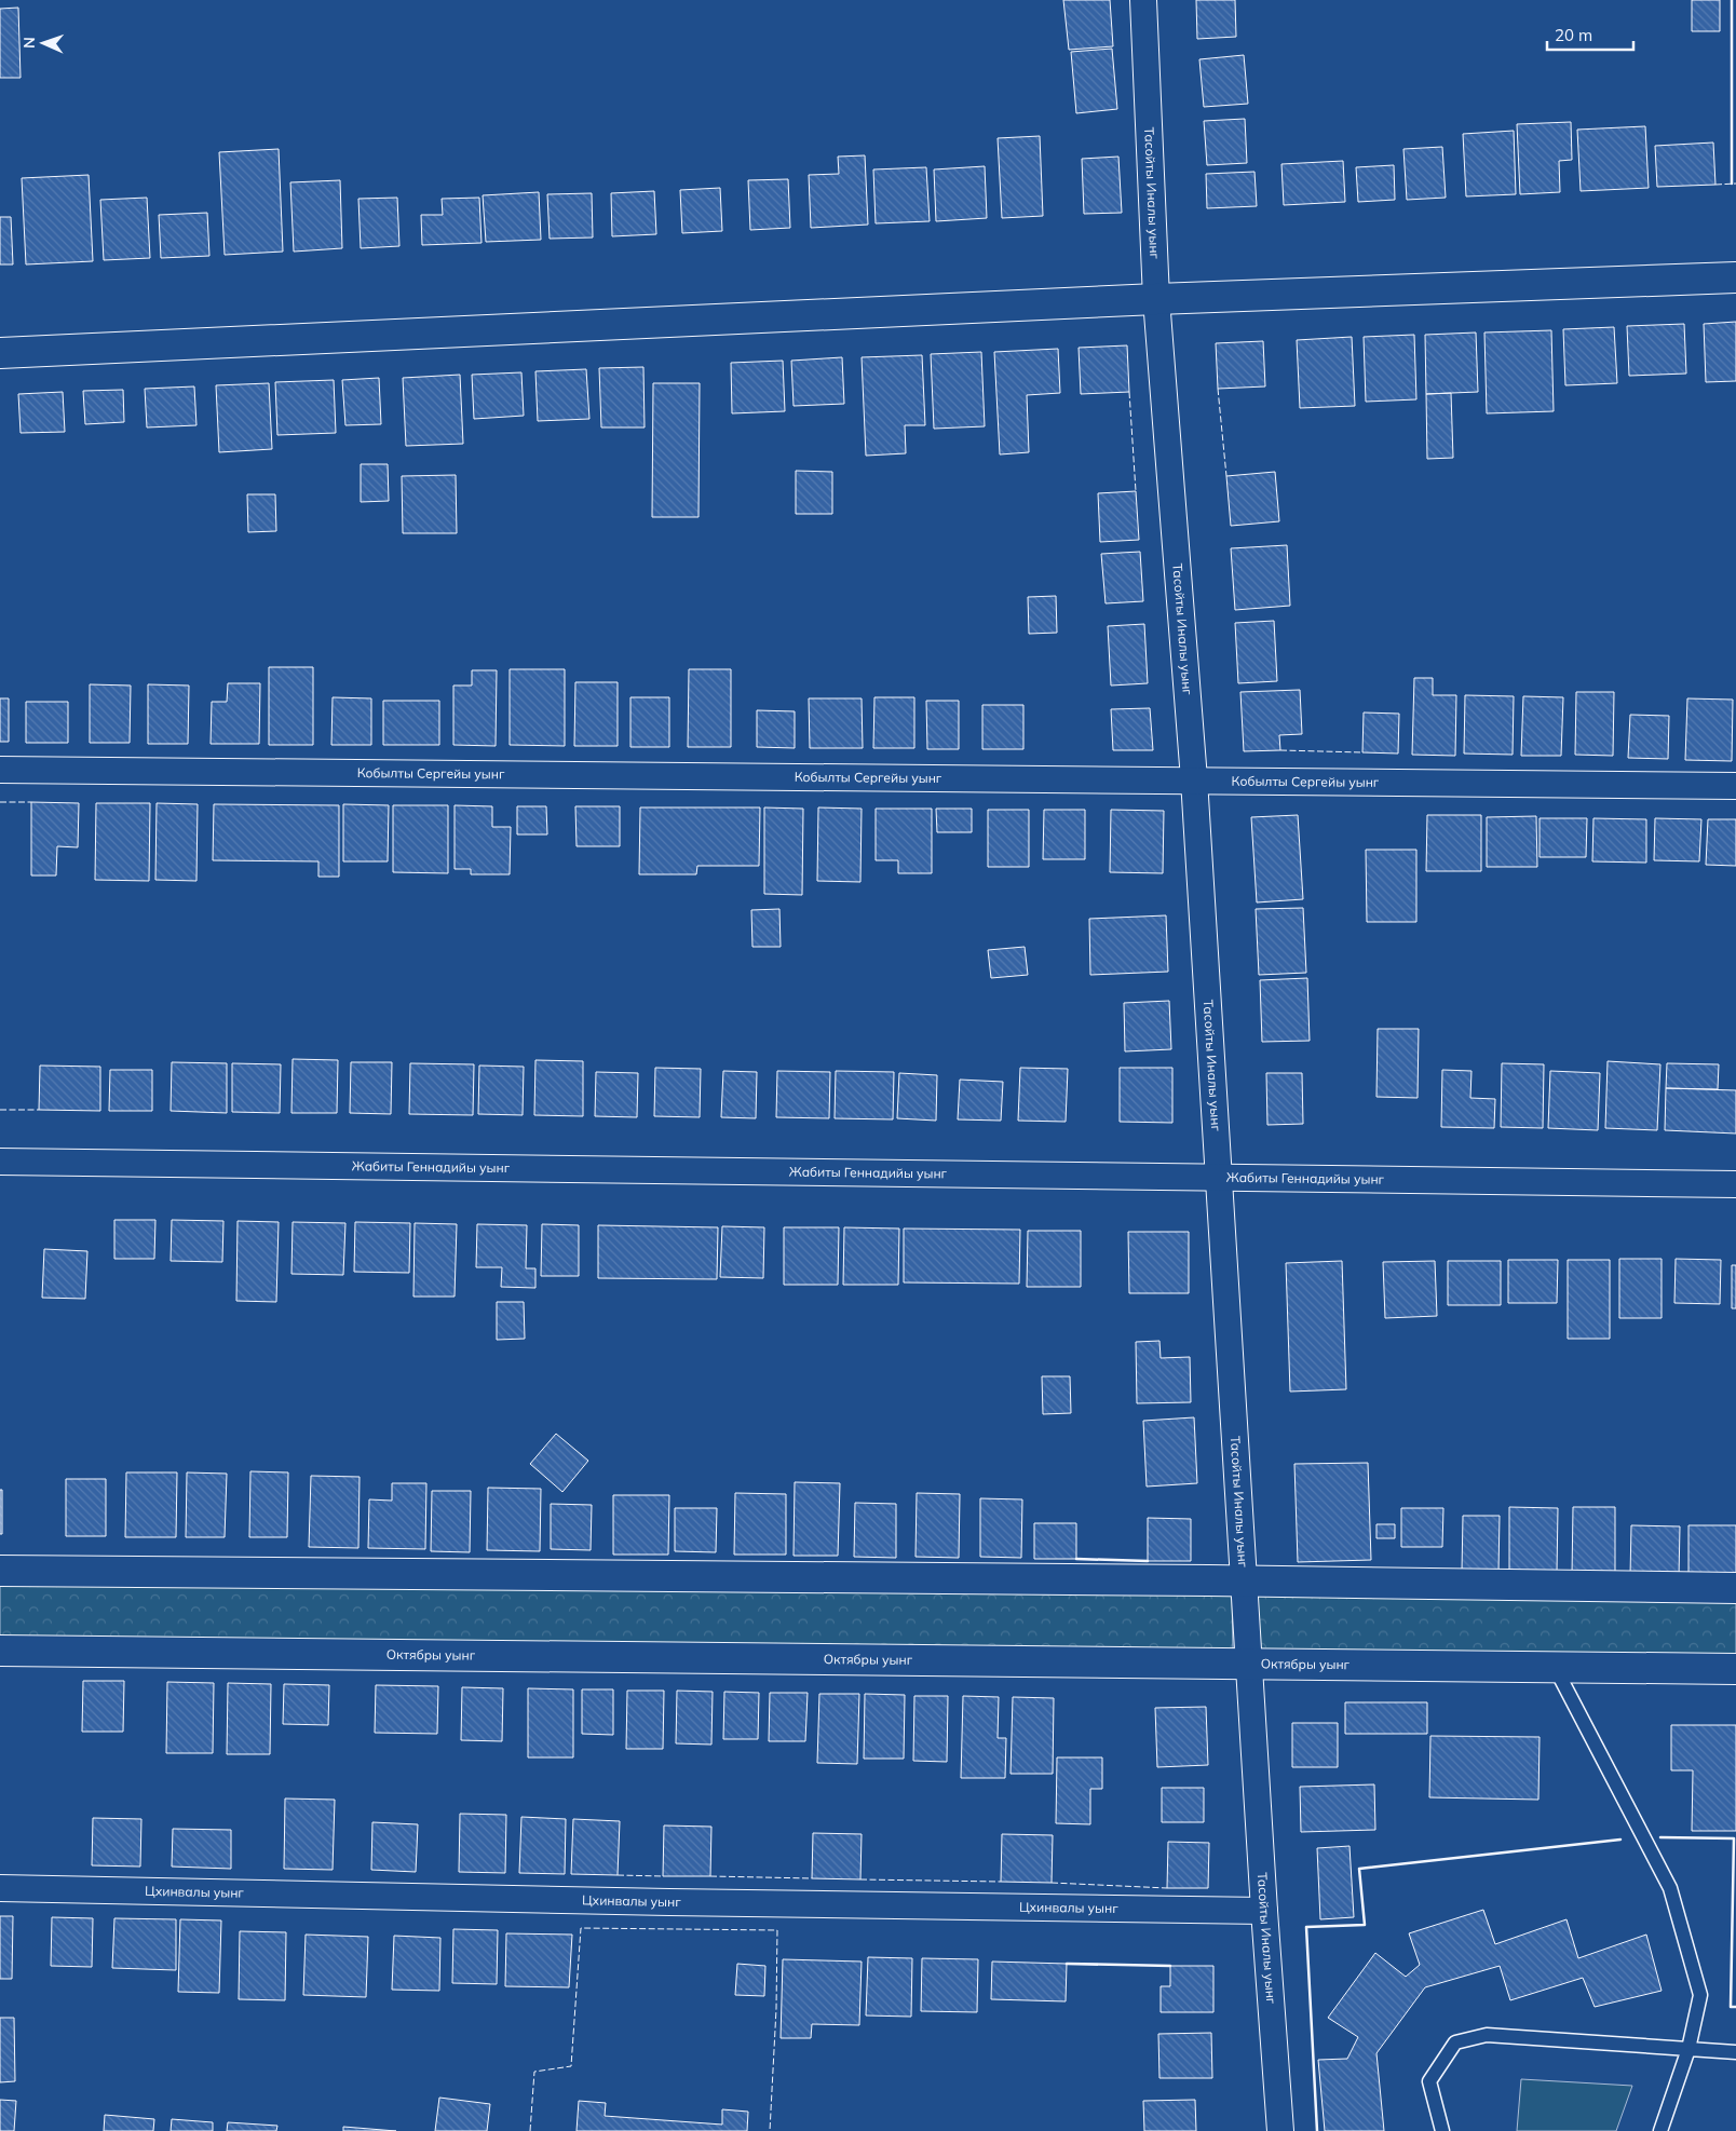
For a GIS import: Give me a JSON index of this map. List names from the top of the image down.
{
  "streets": {
    "street": [
      "Тасойты Иналы уынг",
      "Кобылты Сергейы уынг",
      "Жабиты Геннадийы уынг",
      "Октябры уынг",
      "Цхинвалы уынг"
    ]
  },
  "crossings": [
    ["Тасойты Иналы уынг", "Кобылты Сергейы уынг"],
    ["Тасойты Иналы уынг", "Жабиты Геннадийы уынг"],
    ["Тасойты Иналы уынг", "Октябры уынг"],
    ["Тасойты Иналы уынг", "Цхинвалы уынг"]
  ],
  "scale_bar": "20 m",
  "north": "left"
}
